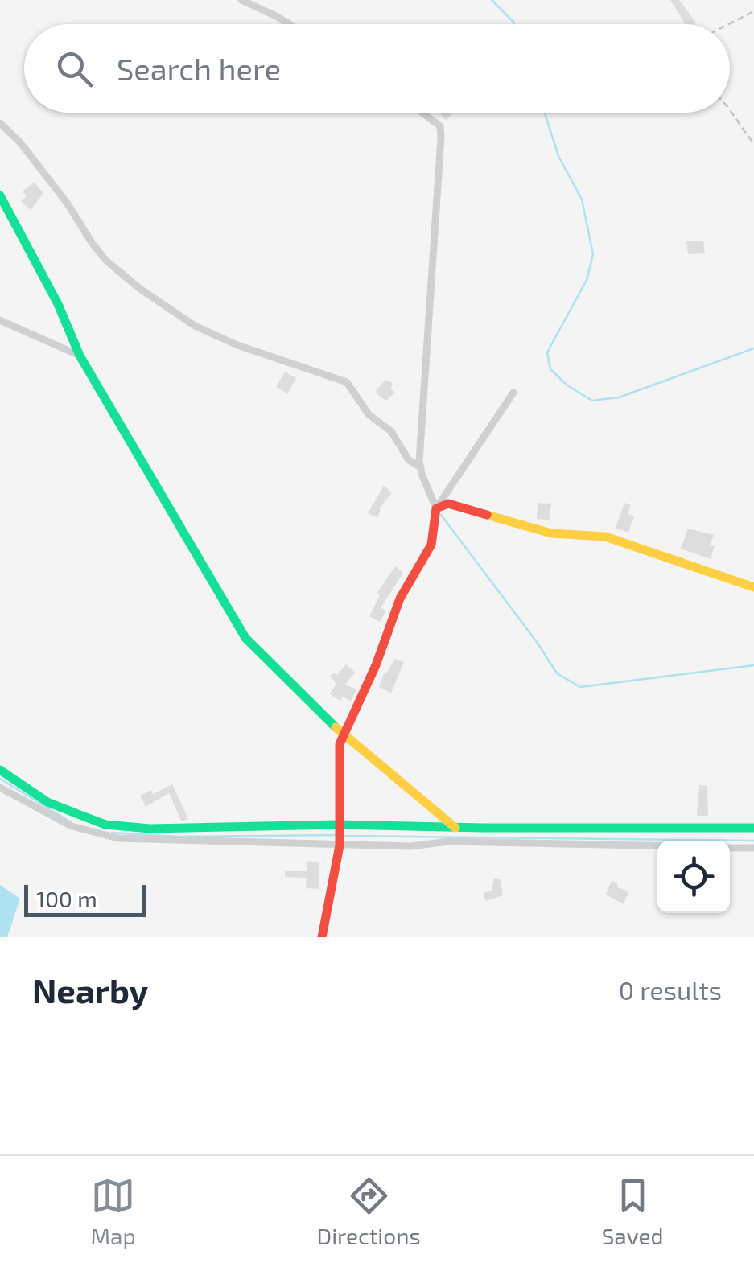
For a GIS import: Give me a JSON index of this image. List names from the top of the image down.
{
  "scale_bar": "100 m",
  "page": {
    "search": "Search here",
    "scale": "100 m",
    "heading": ["Nearby", "0 results"],
    "nav": ["Map", "Directions", "Saved"]
  }
}
